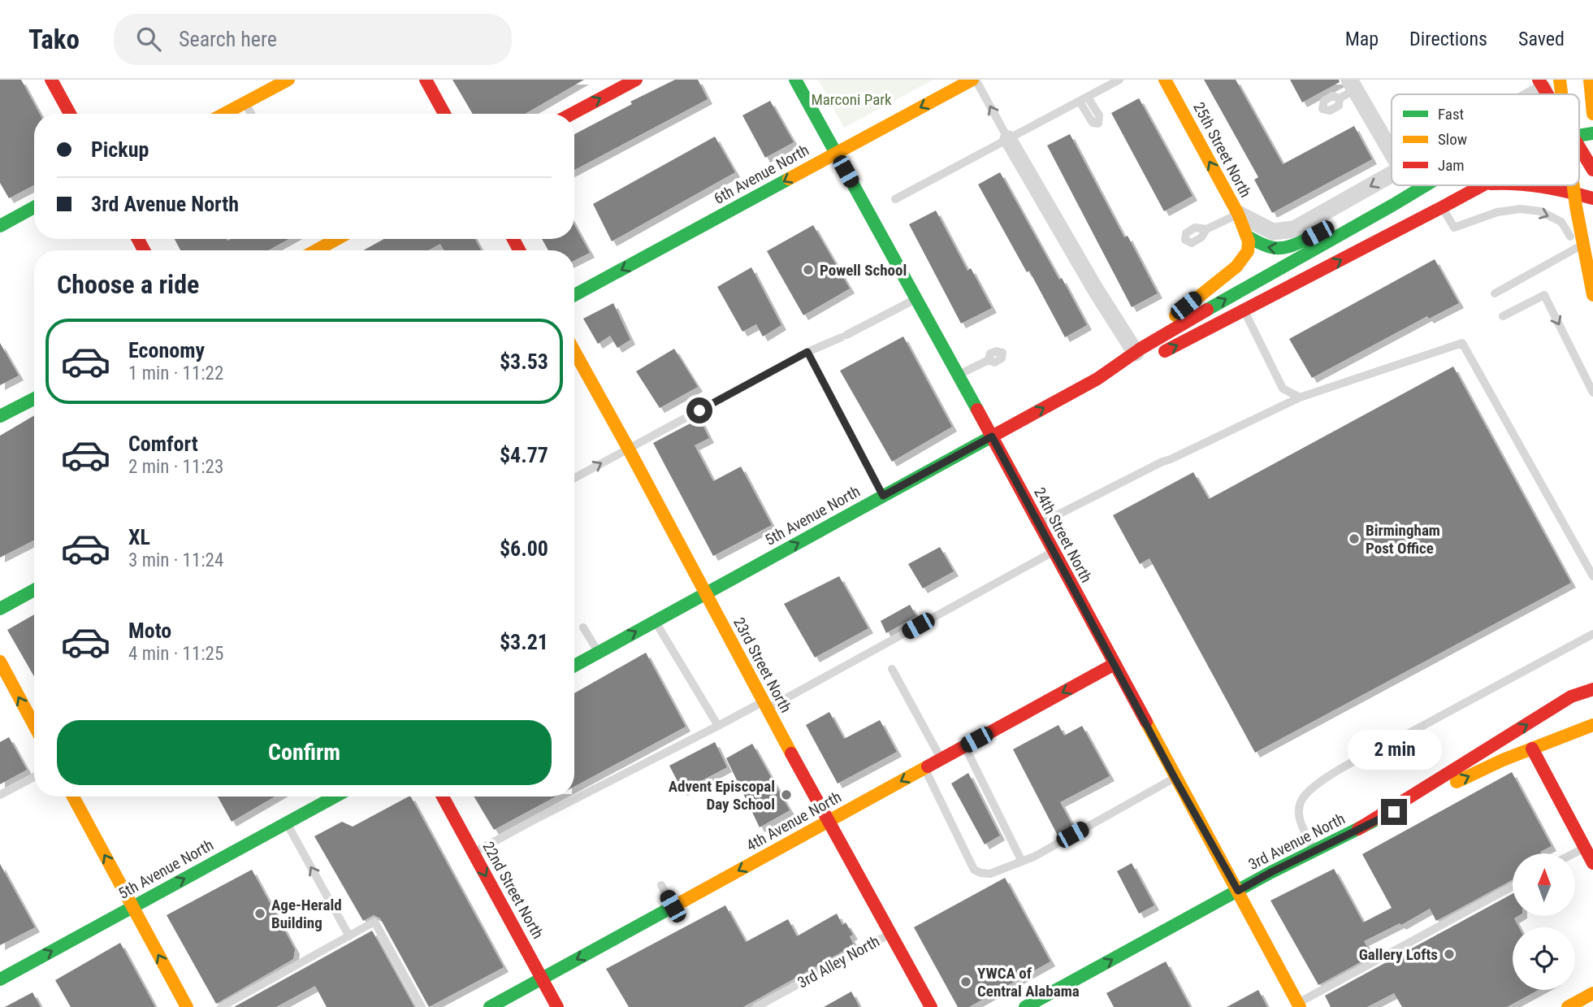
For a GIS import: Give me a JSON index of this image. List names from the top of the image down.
{
  "streets": {
    "main road": [
      "25th Street North",
      "6th Avenue North",
      "5th Avenue North",
      "24th Street North",
      "23rd Street North",
      "4th Avenue North",
      "3rd Avenue North",
      "22nd Street North"
    ],
    "lane": ["3rd Alley North"]
  },
  "crossings": [
    ["25th Street North", "5th Avenue North"],
    ["6th Avenue North", "24th Street North"],
    ["5th Avenue North", "24th Street North"],
    ["5th Avenue North", "23rd Street North"],
    ["24th Street North", "4th Avenue North"],
    ["24th Street North", "3rd Avenue North"],
    ["23rd Street North", "4th Avenue North"],
    ["23rd Street North", "3rd Alley North"],
    ["4th Avenue North", "22nd Street North"]
  ],
  "one_way": [
    "25th Street North",
    "6th Avenue North",
    "4th Avenue North",
    "22nd Street North"
  ],
  "parks": ["Marconi Park"],
  "places": [
    "Powell School",
    "Birmingham Post Office",
    "Advent Episcopal Day School",
    "Age-Herald Building",
    "Gallery Lofts",
    "YWCA of Central Alabama"
  ],
  "legend": ["Fast", "Slow", "Jam"],
  "north": "top",
  "page": {
    "header": "Tako",
    "search": "Search here",
    "nav": ["Map", "Directions", "Saved"],
    "banner": ["Pickup", "3rd Avenue North"],
    "heading": "Choose a ride",
    "list": [
      {
        "name": "Economy",
        "note": "1 min · 11:22",
        "value": "$3.53"
      },
      {
        "name": "Comfort",
        "note": "2 min · 11:23",
        "value": "$4.77"
      },
      {
        "name": "XL",
        "note": "3 min · 11:24",
        "value": "$6.00"
      },
      {
        "name": "Moto",
        "note": "4 min · 11:25",
        "value": "$3.21"
      }
    ],
    "buttons": "Confirm",
    "bubble": "2 min"
  }
}
